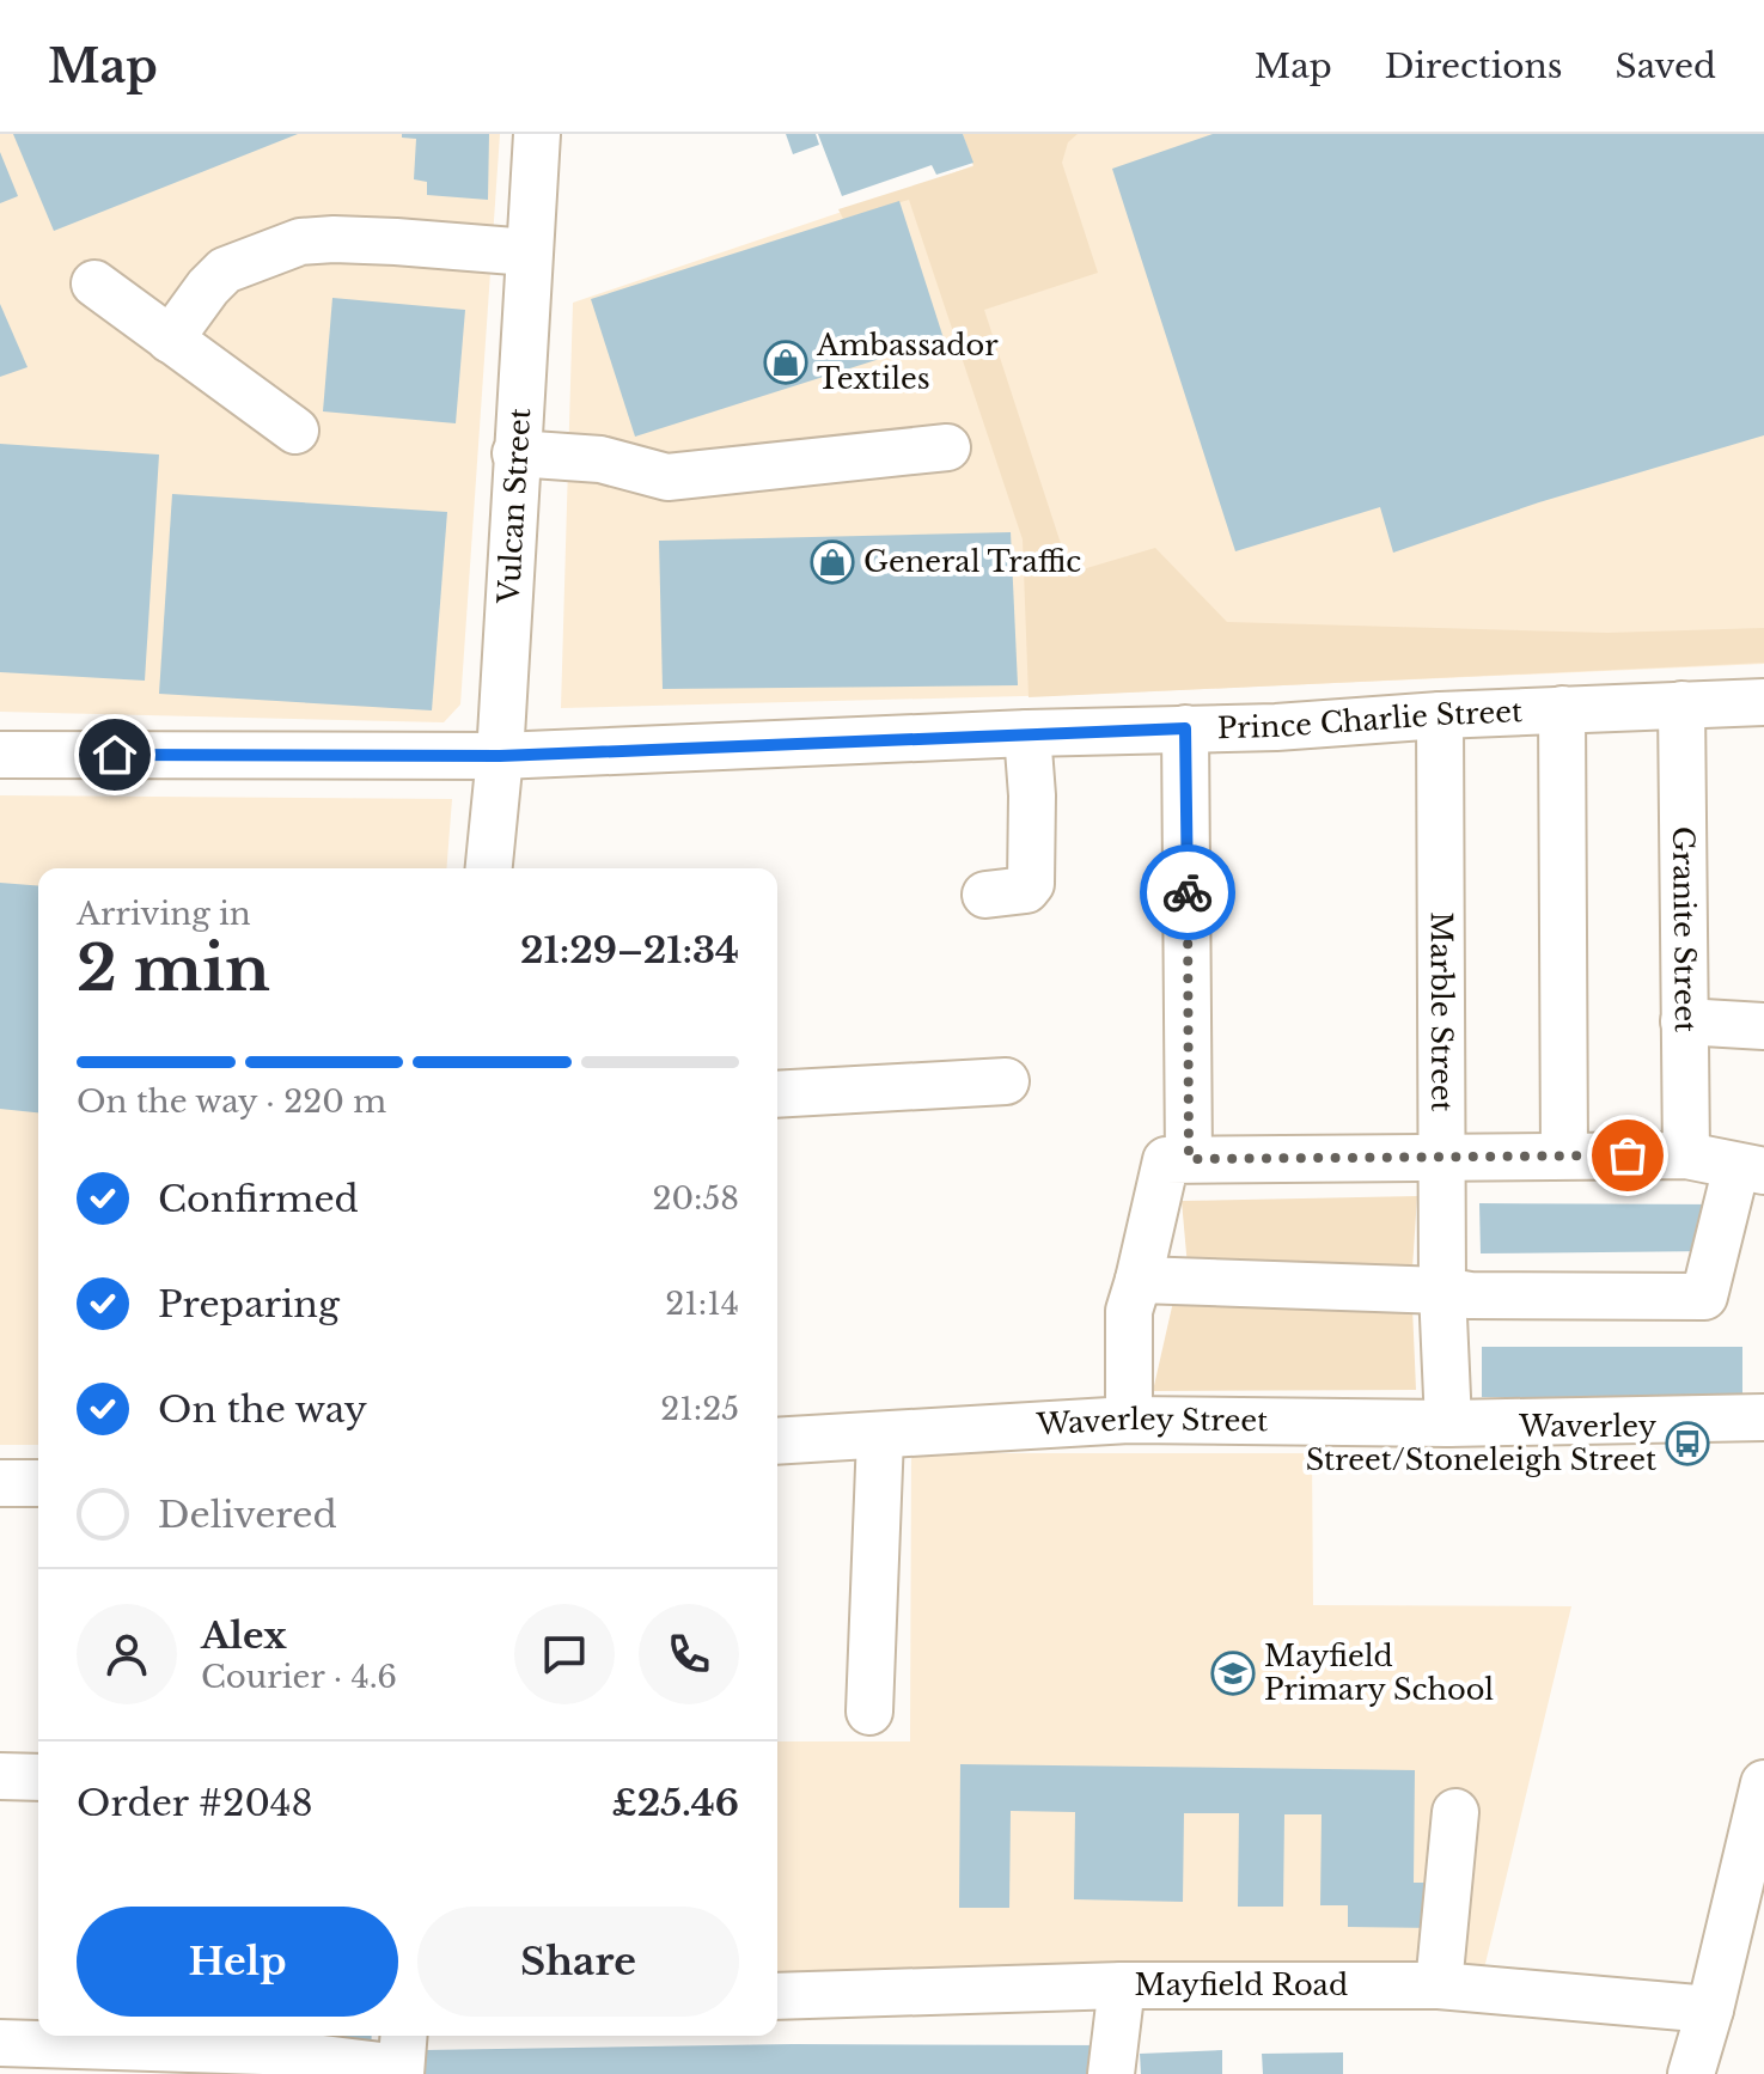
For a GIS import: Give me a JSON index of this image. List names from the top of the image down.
{
  "streets": {
    "street": [
      "Vulcan Street",
      "Prince Charlie Street",
      "Granite Street",
      "Marble Street",
      "Waverley Street",
      "Mayfield Road"
    ]
  },
  "crossings": [
    ["Vulcan Street", "Prince Charlie Street"],
    ["Prince Charlie Street", "Granite Street"],
    ["Prince Charlie Street", "Marble Street"],
    ["Marble Street", "Waverley Street"]
  ],
  "places": {
    "shop": ["Ambassador Textiles", "General Traffic"],
    "bus stop": ["Waverley Street/Stoneleigh Street"],
    "school or university": ["Mayfield Primary School"]
  },
  "page": {
    "header": "Map",
    "nav": ["Map", "Directions", "Saved"],
    "heading": ["2 min", "Arriving in", "21:29–21:34"],
    "panel": [
      "Alex",
      "Courier · 4.6",
      "Order #2048",
      "£25.46"
    ],
    "bar": "On the way · 220 m",
    "list": [
      ["Confirmed", "20:58"],
      ["Preparing", "21:14"],
      ["On the way", "21:25"],
      "Delivered"
    ],
    "buttons": ["Help", "Share"]
  }
}
